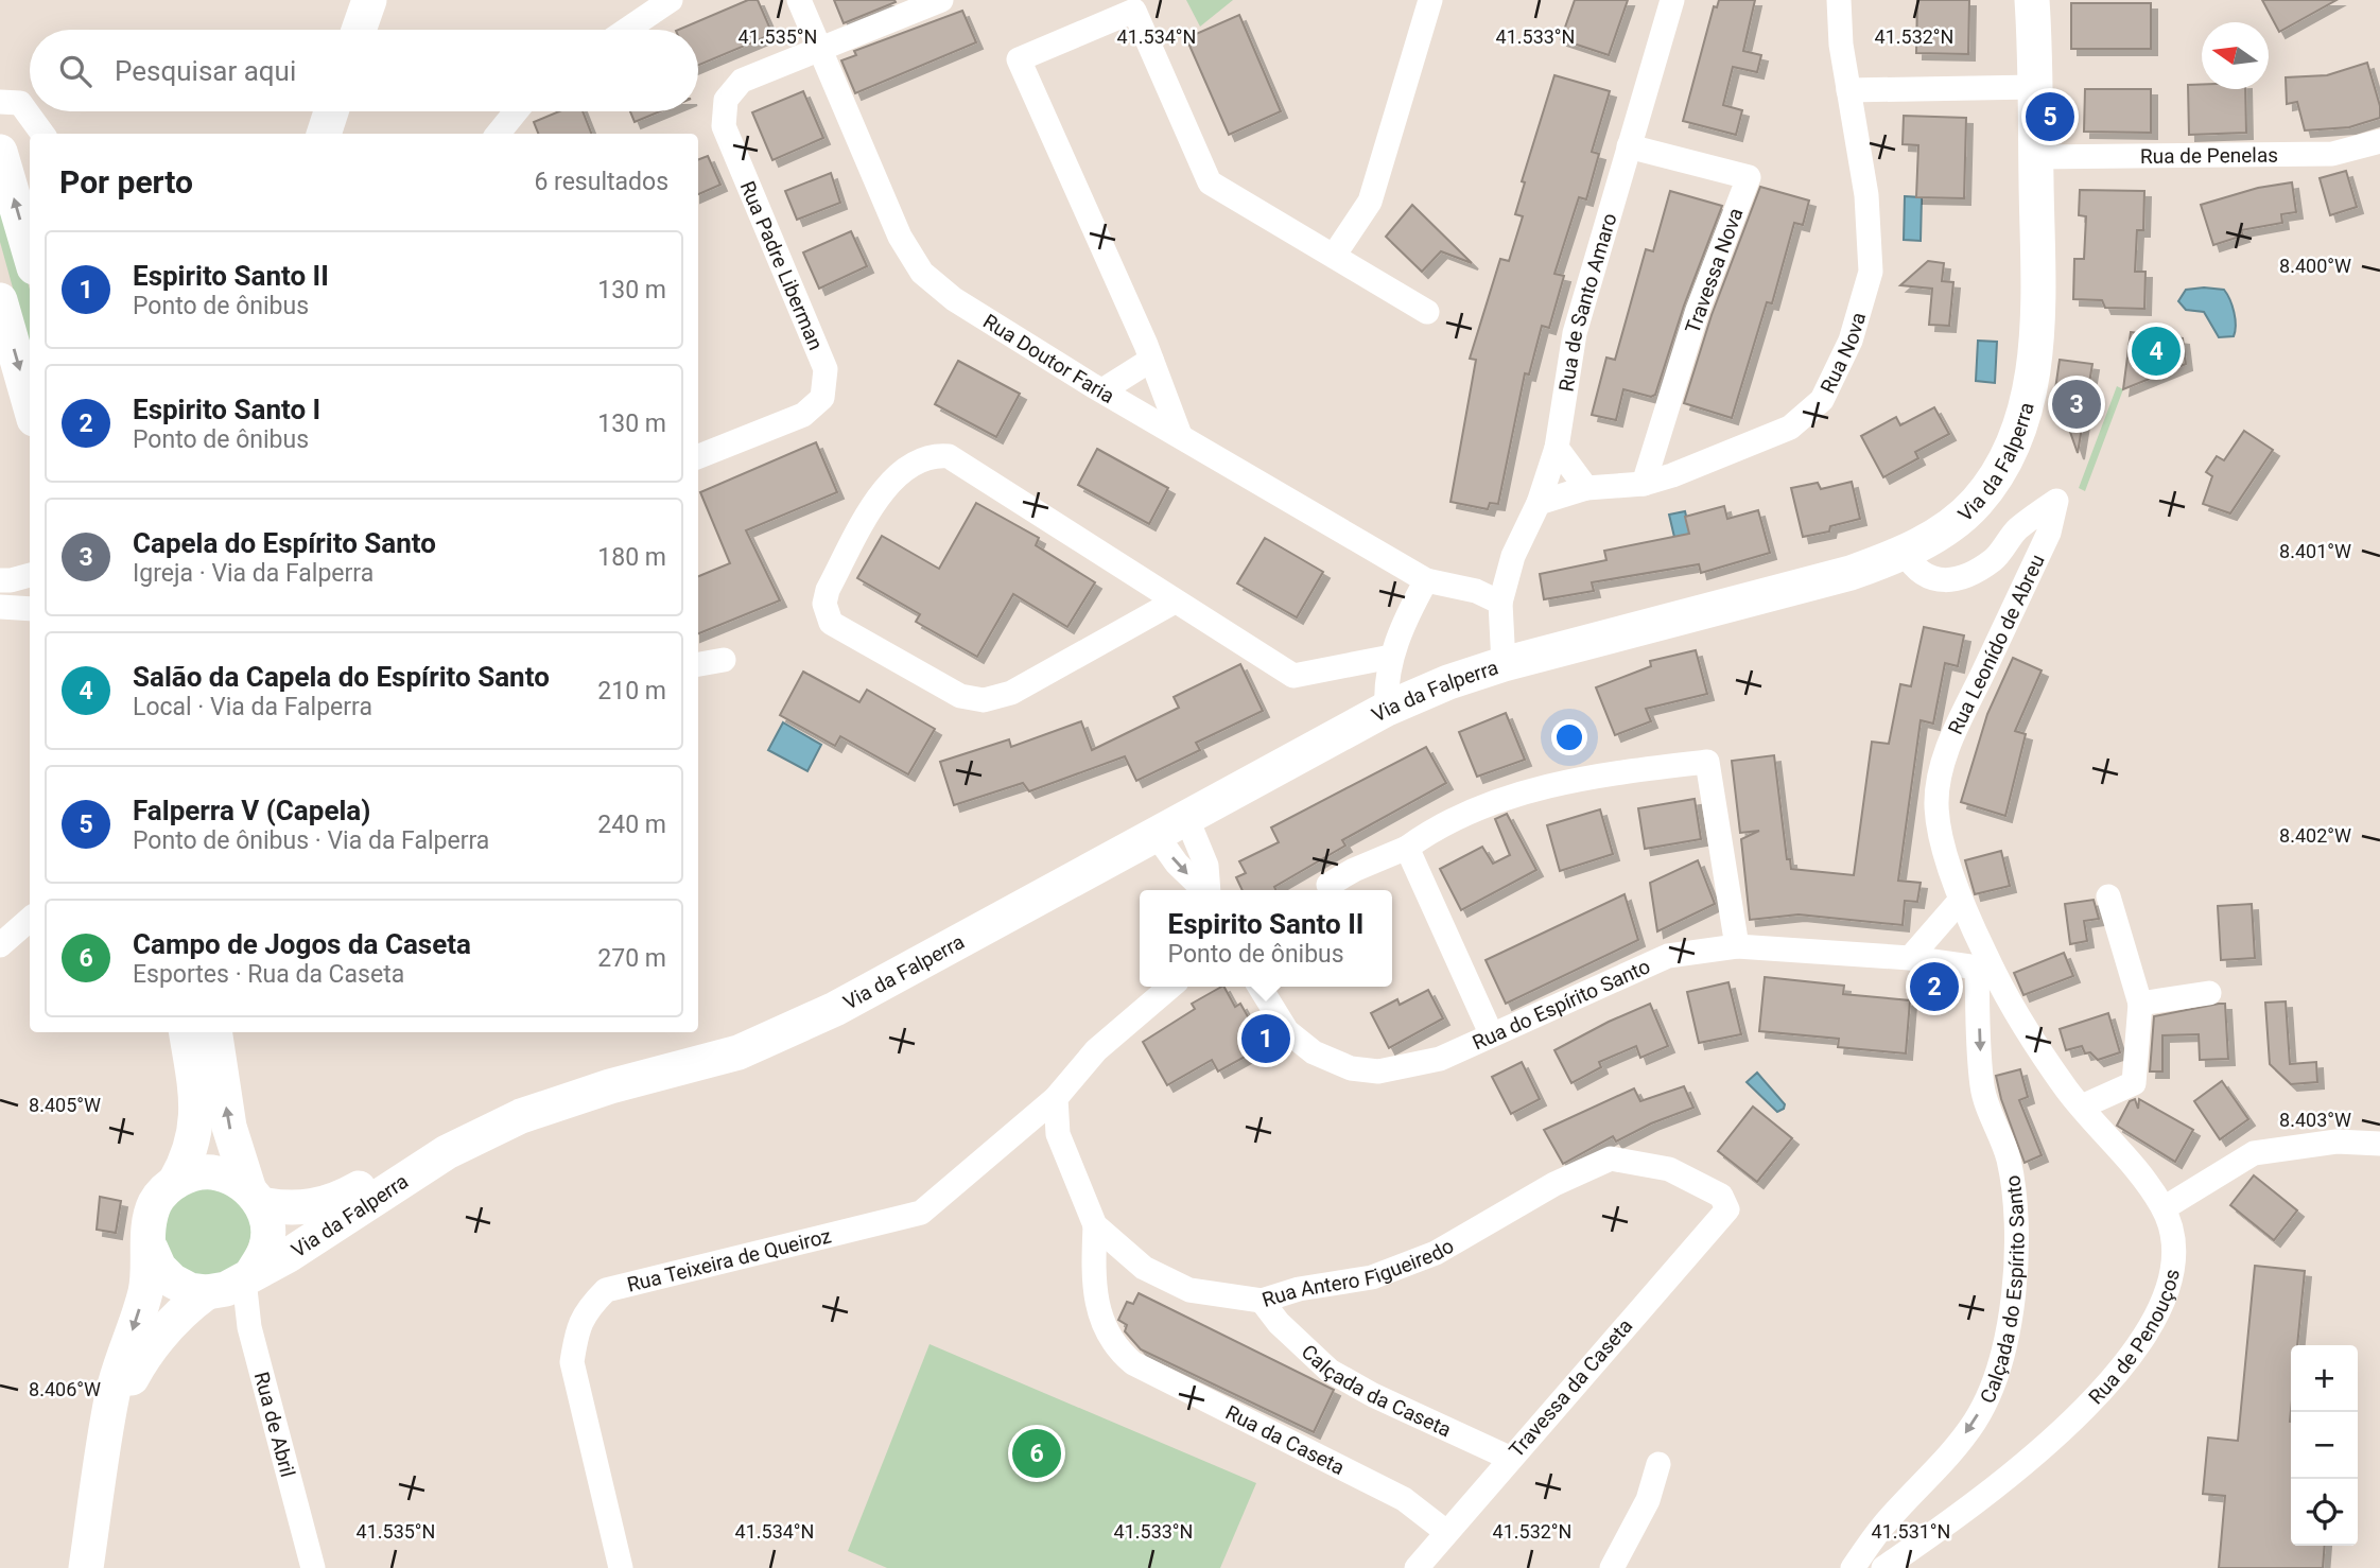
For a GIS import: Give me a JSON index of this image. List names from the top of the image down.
{
  "streets": {
    "main road": ["Via da Falperra"],
    "street": [
      "Rua de Penelas",
      "Rua Padre Liberman",
      "Travessa Nova",
      "Rua de Santo Amaro",
      "Rua Nova",
      "Rua Doutor Faria",
      "Rua Leonído de Abreu",
      "Rua do Espírito Santo",
      "Rua Teixeira de Queiroz",
      "Rua Antero Figueiredo",
      "Calçada do Espírito Santo",
      "Rua de Penouços",
      "Travessa da Caseta",
      "Calçada da Caseta",
      "Rua de Abril",
      "Rua da Caseta"
    ]
  },
  "crossings": [
    ["Rua de Penelas", "Via da Falperra"],
    ["Rua Padre Liberman", "Rua Doutor Faria"],
    ["Travessa Nova", "Rua de Santo Amaro"],
    ["Travessa Nova", "Rua Nova"],
    ["Rua de Santo Amaro", "Rua Nova"],
    ["Rua de Santo Amaro", "Rua Doutor Faria"],
    ["Rua de Santo Amaro", "Via da Falperra"],
    ["Via da Falperra", "Rua Leonído de Abreu"],
    ["Via da Falperra", "Rua de Abril"],
    ["Rua Leonído de Abreu", "Rua do Espírito Santo"],
    ["Rua Leonído de Abreu", "Calçada do Espírito Santo"],
    ["Rua Leonído de Abreu", "Rua de Penouços"],
    ["Rua do Espírito Santo", "Calçada do Espírito Santo"],
    ["Rua do Espírito Santo", "Rua de Penouços"],
    ["Rua Teixeira de Queiroz", "Rua Antero Figueiredo"],
    ["Rua Antero Figueiredo", "Travessa da Caseta"],
    ["Rua Antero Figueiredo", "Calçada da Caseta"],
    ["Rua Antero Figueiredo", "Rua da Caseta"],
    ["Calçada do Espírito Santo", "Rua de Penouços"],
    ["Travessa da Caseta", "Calçada da Caseta"],
    ["Travessa da Caseta", "Rua da Caseta"]
  ],
  "one_way": ["Calçada do Espírito Santo"],
  "north": "left",
  "page": {
    "search": "Pesquisar aqui",
    "pins": [
      "5",
      "4",
      "3",
      "2",
      "1",
      "6"
    ],
    "heading": ["Por perto", "6 resultados"],
    "list": [
      {
        "mark": "1",
        "name": "Espirito Santo II",
        "note": "Ponto de ônibus",
        "value": "130 m"
      },
      {
        "mark": "2",
        "name": "Espirito Santo I",
        "note": "Ponto de ônibus",
        "value": "130 m"
      },
      {
        "mark": "3",
        "name": "Capela do Espírito Santo",
        "note": "Igreja · Via da Falperra",
        "value": "180 m"
      },
      {
        "mark": "4",
        "name": "Salão da Capela do Espírito Santo",
        "note": "Local · Via da Falperra",
        "value": "210 m"
      },
      {
        "mark": "5",
        "name": "Falperra V (Capela)",
        "note": "Ponto de ônibus · Via da Falperra",
        "value": "240 m"
      },
      {
        "mark": "6",
        "name": "Campo de Jogos da Caseta",
        "note": "Esportes · Rua da Caseta",
        "value": "270 m"
      }
    ],
    "popup": ["Espirito Santo II", "Ponto de ônibus"],
    "map_buttons": ["+", "−"]
  },
  "coordinates": [
    "41.535°N",
    "41.534°N",
    "41.533°N",
    "41.532°N",
    "8.400°W",
    "8.401°W",
    "8.402°W",
    "8.405°W",
    "8.403°W",
    "8.406°W",
    "41.531°N"
  ]
}
